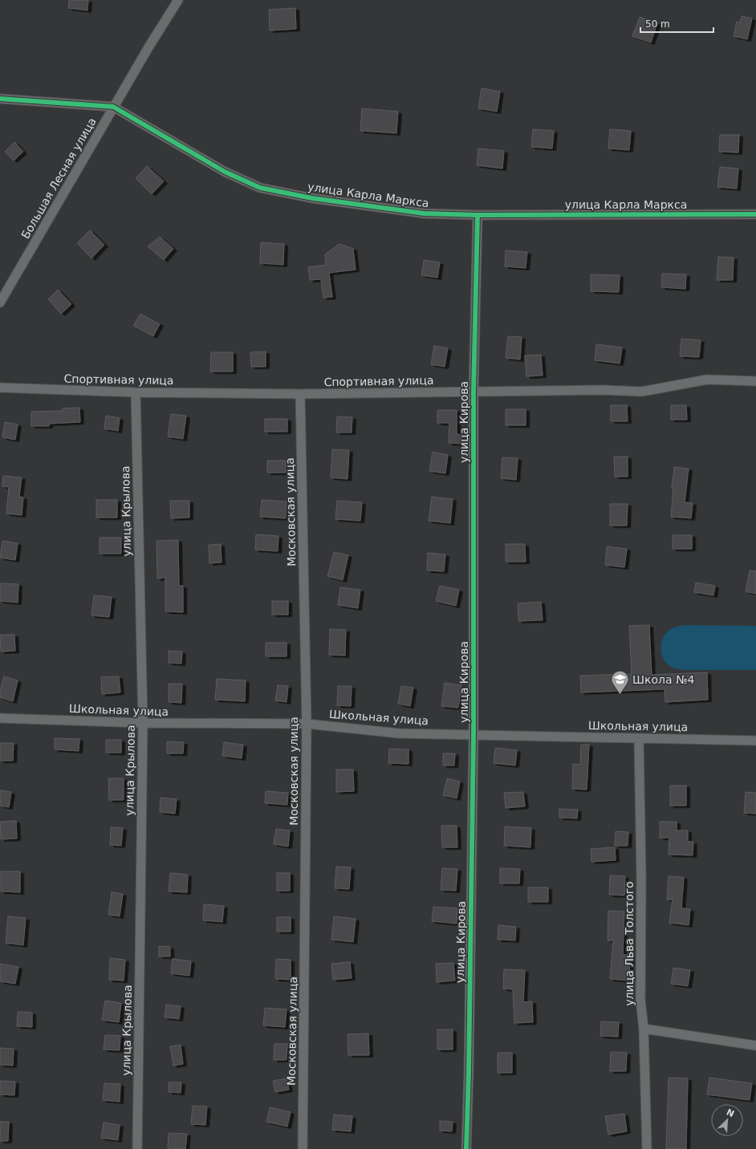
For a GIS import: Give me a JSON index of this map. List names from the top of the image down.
{
  "streets": {
    "street": [
      "Большая Лесная улица",
      "улица Карла Маркса",
      "Спортивная улица",
      "улица Кирова",
      "улица Крылова",
      "Московская улица",
      "Школьная улица",
      "улица Льва Толстого"
    ]
  },
  "crossings": [
    ["Большая Лесная улица", "улица Карла Маркса"],
    ["улица Карла Маркса", "улица Кирова"],
    ["Спортивная улица", "улица Кирова"],
    ["Спортивная улица", "улица Крылова"],
    ["Спортивная улица", "Московская улица"],
    ["улица Кирова", "Школьная улица"],
    ["улица Крылова", "Школьная улица"],
    ["Московская улица", "Школьная улица"],
    ["Школьная улица", "улица Льва Толстого"]
  ],
  "places": {
    "school or university": ["Школа №4"]
  },
  "scale_bar": "50 m",
  "north": "top right"
}
